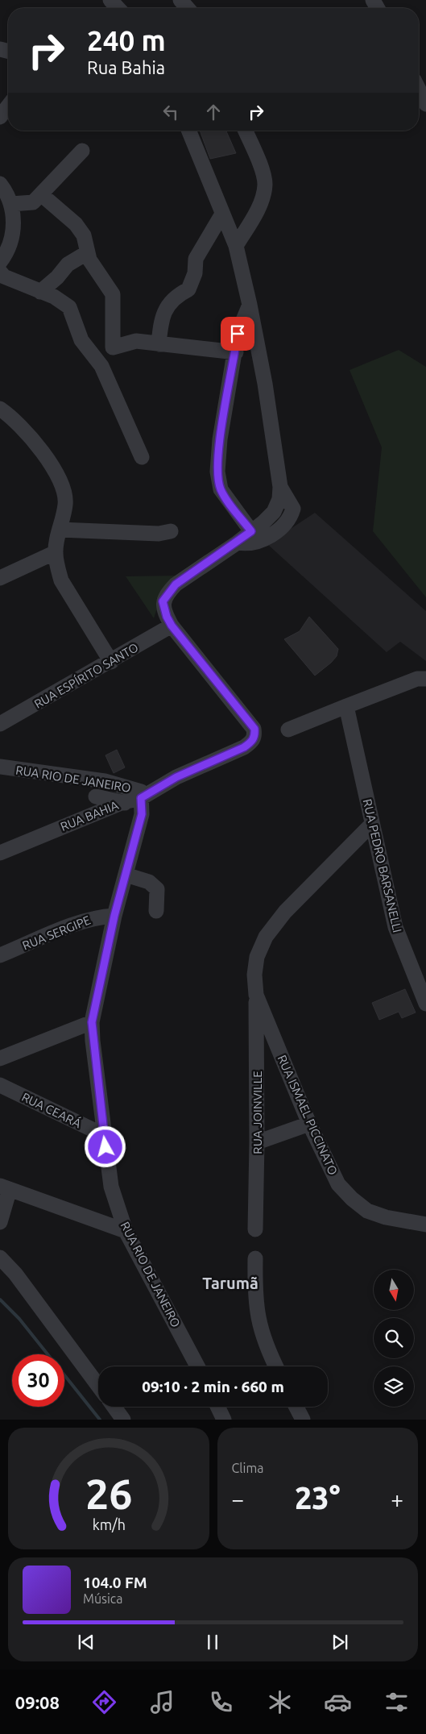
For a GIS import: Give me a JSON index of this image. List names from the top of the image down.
{
  "streets": {
    "street": [
      "RUA ESPÍRITO SANTO",
      "RUA RIO DE JANEIRO",
      "RUA BAHIA",
      "RUA PEDRO BARSANELLI",
      "RUA SERGIPE",
      "RUA CEARÁ",
      "RUA JOINVILLE",
      "RUA ISMAEL PICCINATO"
    ]
  },
  "crossings": [
    ["RUA ESPÍRITO SANTO", "RUA BAHIA"],
    ["RUA RIO DE JANEIRO", "RUA BAHIA"],
    ["RUA RIO DE JANEIRO", "RUA SERGIPE"],
    ["RUA RIO DE JANEIRO", "RUA CEARÁ"],
    ["RUA PEDRO BARSANELLI", "RUA ISMAEL PICCINATO"],
    ["RUA JOINVILLE", "RUA ISMAEL PICCINATO"]
  ],
  "districts": ["Tarumã"],
  "north": "bottom",
  "page": {
    "turn": ["240 m", "Rua Bahia"],
    "limit": "30",
    "trip": "09:10 · 2 min · 660 m",
    "tile": "Clima",
    "heat": ["−", "23°", "+"],
    "song": ["104.0 FM", "Música"],
    "tabs": "09:08",
    "gauge": ["26", "km/h"]
  }
}
